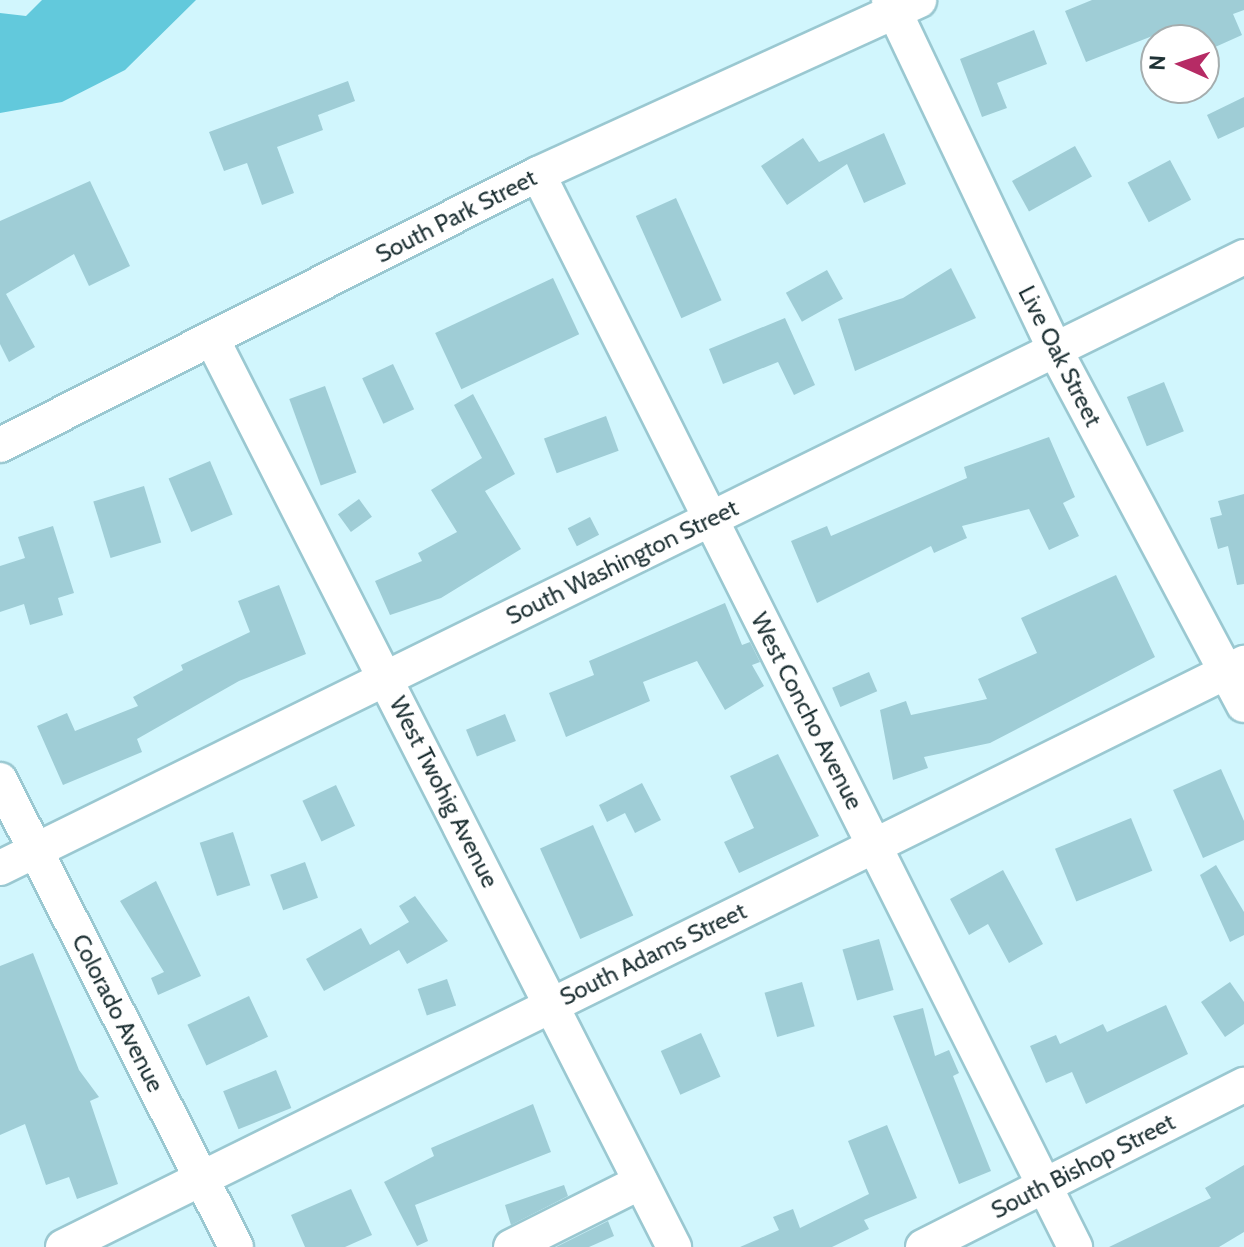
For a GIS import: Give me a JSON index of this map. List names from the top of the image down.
{
  "streets": {
    "street": [
      "South Park Street",
      "Live Oak Street",
      "South Washington Street",
      "West Concho Avenue",
      "West Twohig Avenue",
      "South Adams Street",
      "Colorado Avenue",
      "South Bishop Street"
    ]
  },
  "crossings": [
    ["South Park Street", "Live Oak Street"],
    ["South Park Street", "West Concho Avenue"],
    ["South Park Street", "West Twohig Avenue"],
    ["Live Oak Street", "South Washington Street"],
    ["Live Oak Street", "South Adams Street"],
    ["South Washington Street", "West Concho Avenue"],
    ["South Washington Street", "West Twohig Avenue"],
    ["South Washington Street", "Colorado Avenue"],
    ["West Concho Avenue", "South Adams Street"],
    ["West Concho Avenue", "South Bishop Street"],
    ["West Twohig Avenue", "South Adams Street"],
    ["South Adams Street", "Colorado Avenue"]
  ],
  "north": "left"
}
